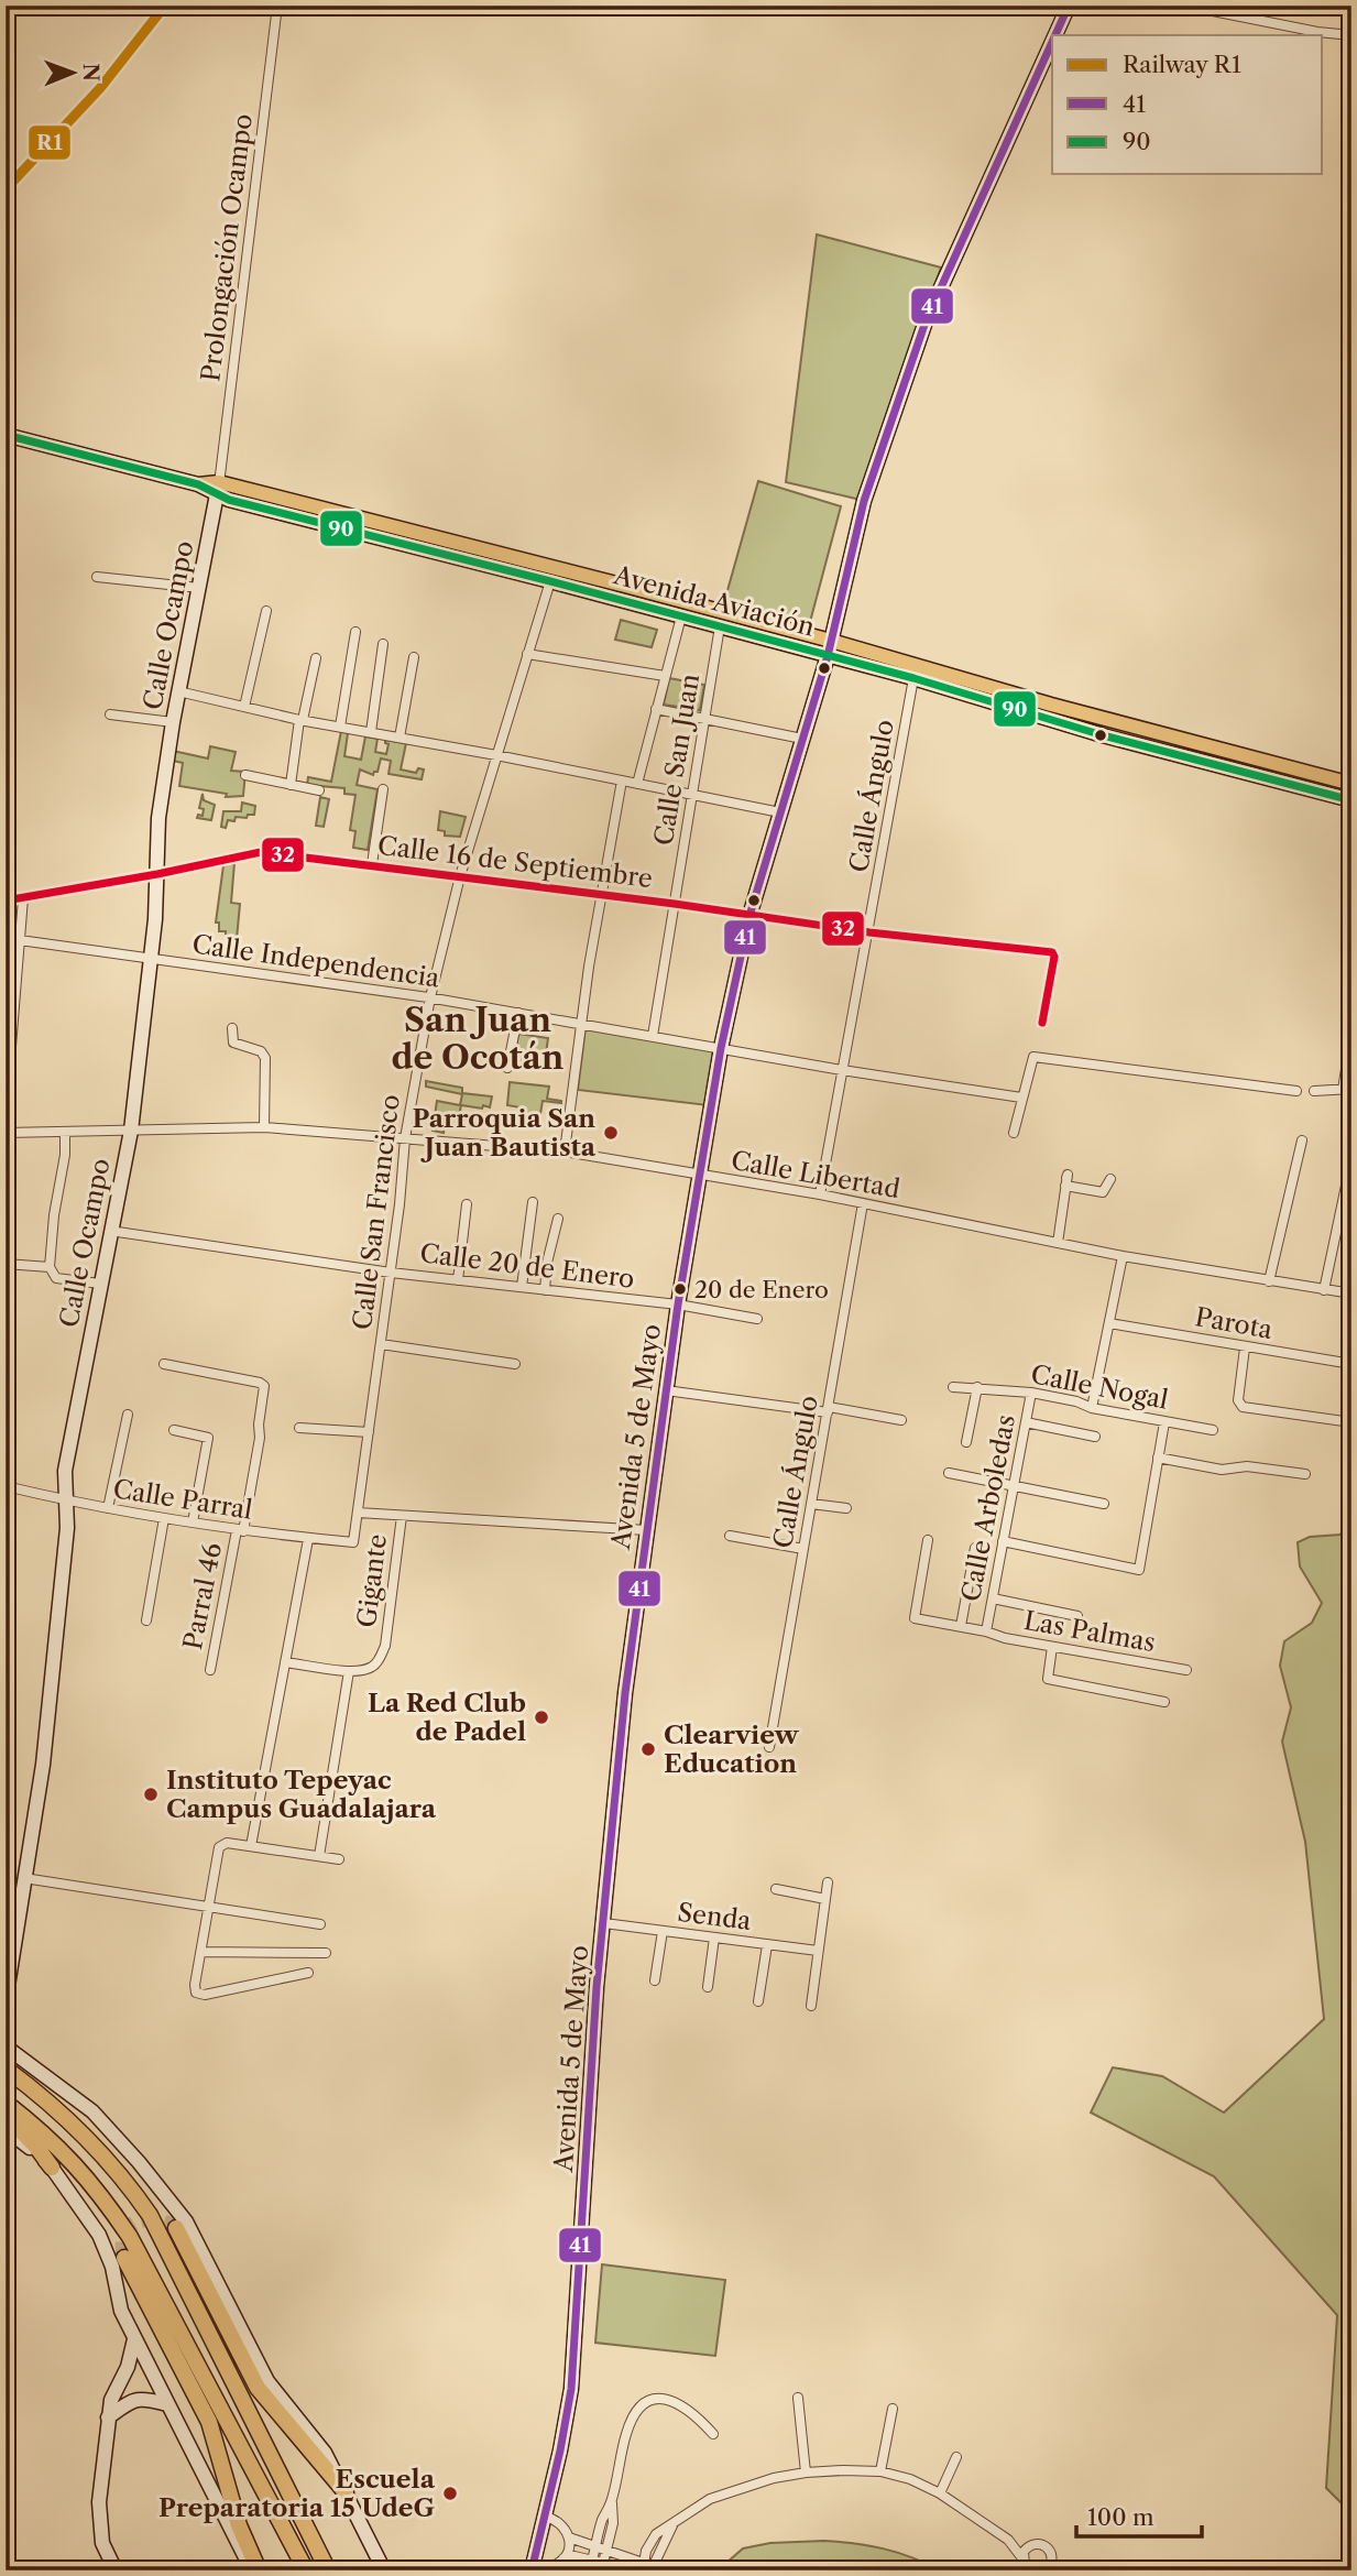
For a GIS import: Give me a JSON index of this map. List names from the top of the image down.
{
  "streets": {
    "main road": ["Avenida Aviación", "Calle Ocampo", "Avenida 5 de Mayo"],
    "street": [
      "Prolongación Ocampo",
      "Calle San Juan",
      "Calle Ángulo",
      "Calle 16 de Septiembre",
      "Calle Independencia",
      "Calle Libertad",
      "Calle San Francisco",
      "Calle 20 de Enero",
      "Parota",
      "Calle Nogal",
      "Calle Parral",
      "Calle Arboledas",
      "Gigante",
      "Parral 46",
      "Las Palmas",
      "Senda"
    ]
  },
  "crossings": [
    ["Prolongación Ocampo", "Avenida Aviación"],
    ["Prolongación Ocampo", "Calle Ocampo"],
    ["Avenida Aviación", "Calle Ocampo"],
    ["Avenida Aviación", "Calle San Juan"],
    ["Avenida Aviación", "Calle Ángulo"],
    ["Avenida Aviación", "Calle San Francisco"],
    ["Avenida Aviación", "Avenida 5 de Mayo"],
    ["Calle Ocampo", "Calle 16 de Septiembre"],
    ["Calle Ocampo", "Calle Independencia"],
    ["Calle Ocampo", "Calle Libertad"],
    ["Calle Ocampo", "Calle 20 de Enero"],
    ["Calle Ocampo", "Calle Parral"],
    ["Calle San Juan", "Calle 16 de Septiembre"],
    ["Calle San Juan", "Calle Independencia"],
    ["Calle Ángulo", "Calle 16 de Septiembre"],
    ["Calle Ángulo", "Calle Independencia"],
    ["Calle Ángulo", "Calle Libertad"],
    ["Calle 16 de Septiembre", "Calle San Francisco"],
    ["Calle 16 de Septiembre", "Avenida 5 de Mayo"],
    ["Calle Independencia", "Calle San Francisco"],
    ["Calle Independencia", "Avenida 5 de Mayo"],
    ["Calle Libertad", "Calle San Francisco"],
    ["Calle Libertad", "Avenida 5 de Mayo"],
    ["Calle San Francisco", "Calle 20 de Enero"],
    ["Calle San Francisco", "Calle Parral"],
    ["Calle 20 de Enero", "Avenida 5 de Mayo"],
    ["Calle Nogal", "Calle Arboledas"],
    ["Avenida 5 de Mayo", "Senda"],
    ["Calle Parral", "Parral 46"],
    ["Calle Arboledas", "Las Palmas"]
  ],
  "districts": ["San Juan de Ocotán"],
  "places": [
    "Parroquia San Juan Bautista",
    "20 de Enero",
    "La Red Club de Padel",
    "Clearview Education",
    "Instituto Tepeyac Campus Guadalajara",
    "Escuela Preparatoria 15 UdeG"
  ],
  "lines": [
    "rail line R1",
    "transit line 41",
    "transit line 90",
    "transit line 32"
  ],
  "legend": ["Railway R1", "41", "90"],
  "scale_bar": "100 m",
  "north": "right"
}
